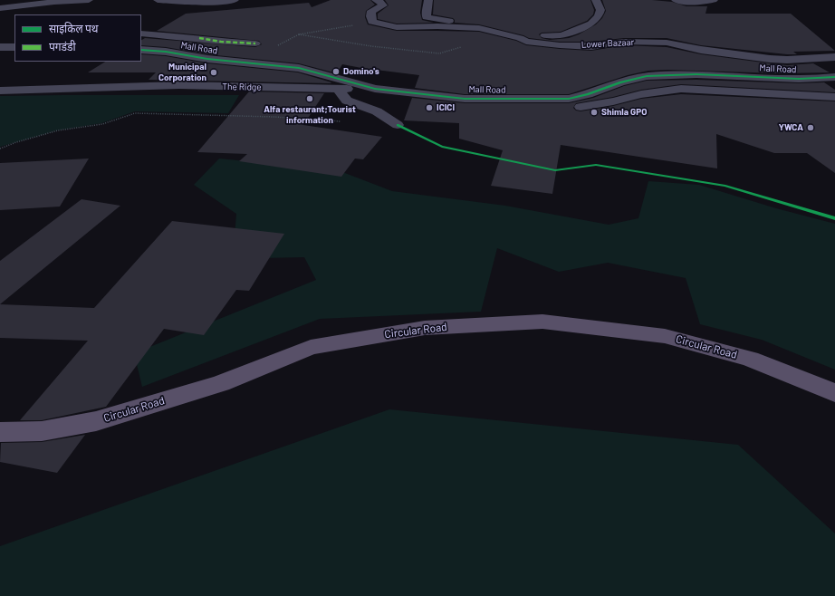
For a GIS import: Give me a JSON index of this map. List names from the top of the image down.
{
  "streets": {
    "main road": ["Circular Road"],
    "street": ["Lower Bazaar", "Mall Road", "The Ridge"]
  },
  "crossings": [
    ["Mall Road", "The Ridge"]
  ],
  "places": [
    "Domino's",
    "Municipal Corporation",
    "Alfa restaurant;Tourist information",
    "ICICI",
    "Shimla GPO",
    "YWCA"
  ],
  "legend": ["साइकिल पथ", "पगडंडी"]
}
